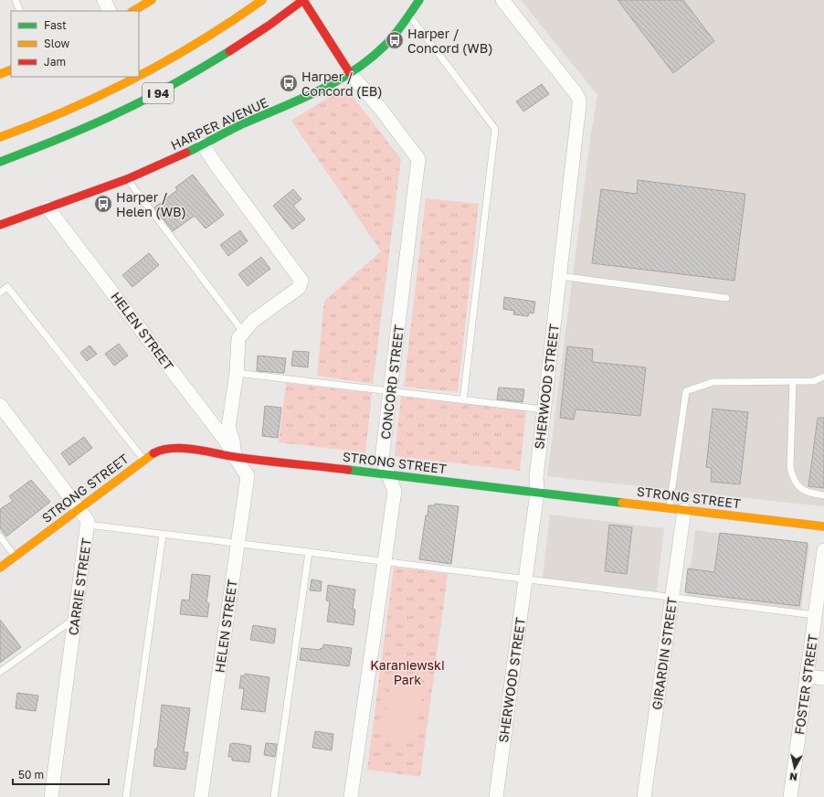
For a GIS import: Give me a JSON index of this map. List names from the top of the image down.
{
  "streets": {
    "main road": [
      "I 94",
      "HARPER AVENUE",
      "CONCORD STREET",
      "STRONG STREET"
    ],
    "street": [
      "HELEN STREET",
      "SHERWOOD STREET",
      "CARRIE STREET",
      "GIRARDIN STREET",
      "FOSTER STREET"
    ]
  },
  "crossings": [
    ["I 94", "CONCORD STREET"],
    ["HARPER AVENUE", "HELEN STREET"],
    ["HARPER AVENUE", "CONCORD STREET"],
    ["HELEN STREET", "STRONG STREET"],
    ["CONCORD STREET", "STRONG STREET"],
    ["SHERWOOD STREET", "STRONG STREET"],
    ["STRONG STREET", "CARRIE STREET"],
    ["STRONG STREET", "GIRARDIN STREET"]
  ],
  "parks": ["Karaniewski Park"],
  "places": {
    "bus stop": ["Harper / Concord (WB)", "Harper / Concord (EB)", "Harper / Helen (WB)"]
  },
  "legend": ["Fast", "Slow", "Jam"],
  "scale_bar": "50 m",
  "north": "bottom"
}
